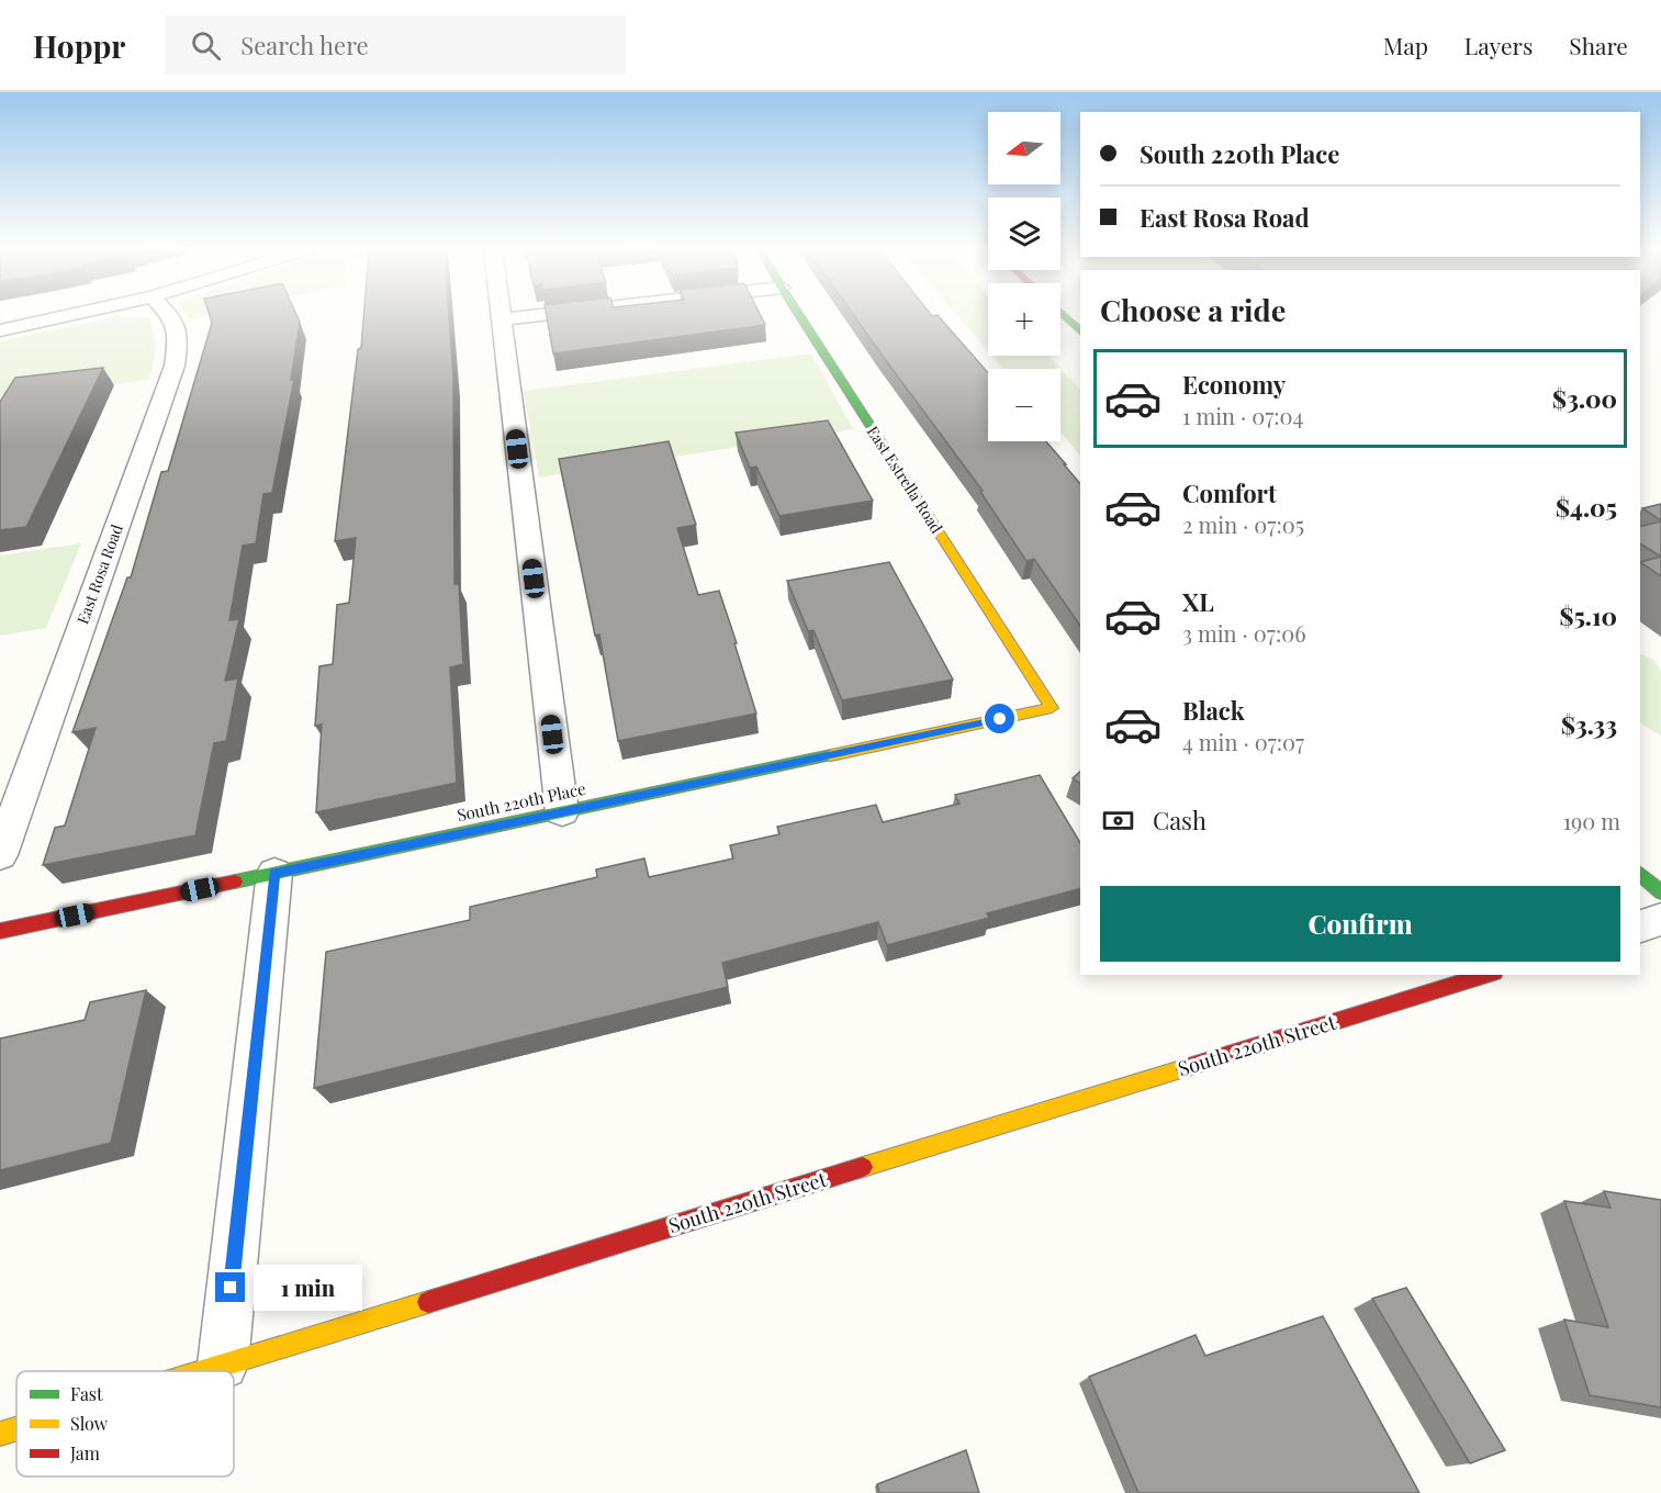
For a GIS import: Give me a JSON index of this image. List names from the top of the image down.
{
  "streets": {
    "street": [
      "East Estrella Road",
      "East Rosa Road",
      "South 220th Place",
      "South 220th Street"
    ]
  },
  "crossings": [
    ["East Estrella Road", "South 220th Place"]
  ],
  "legend": ["Fast", "Slow", "Jam"],
  "north": "left",
  "page": {
    "header": "Hoppr",
    "search": "Search here",
    "nav": ["Map", "Layers", "Share"],
    "map_buttons": ["+", "−"],
    "banner": ["South 220th Place", "East Rosa Road"],
    "heading": "Choose a ride",
    "list": [
      {
        "name": "Economy",
        "note": "1 min · 07:04",
        "value": "$3.00"
      },
      {
        "name": "Comfort",
        "note": "2 min · 07:05",
        "value": "$4.05"
      },
      {
        "name": "XL",
        "note": "3 min · 07:06",
        "value": "$5.10"
      },
      {
        "name": "Black",
        "note": "4 min · 07:07",
        "value": "$3.33"
      }
    ],
    "pay": ["Cash", "190 m"],
    "buttons": "Confirm",
    "bubble": "1 min"
  }
}
